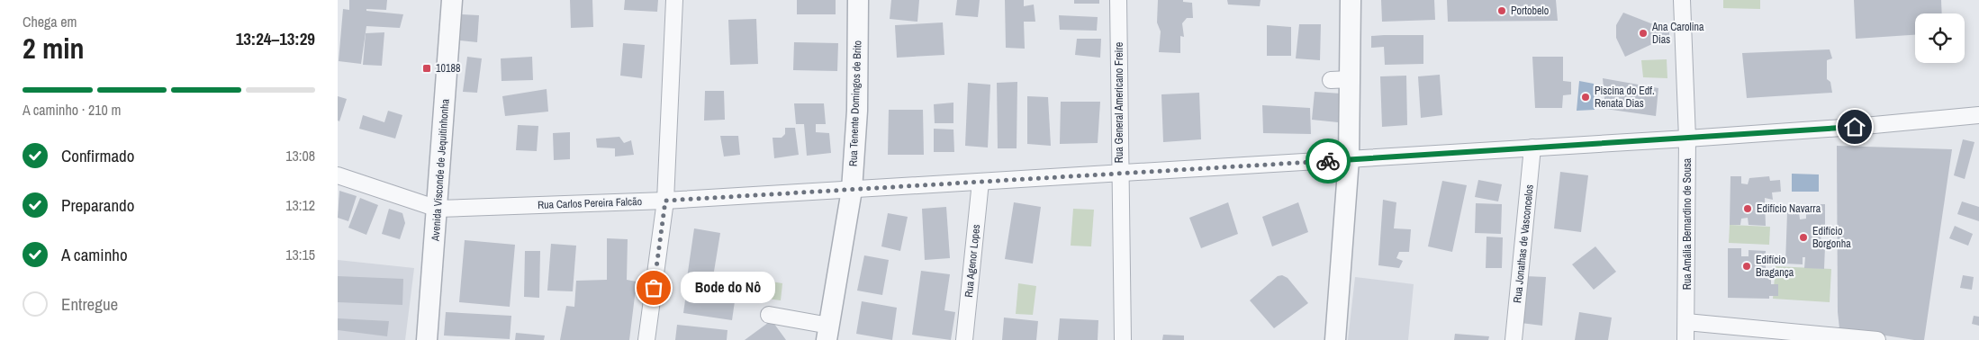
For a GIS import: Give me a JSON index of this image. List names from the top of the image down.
{
  "streets": {
    "street": [
      "Rua General Americano Freire",
      "Rua Tenente Domingos de Brito",
      "Avenida Visconde de Jequitinhonha",
      "Rua Carlos Pereira Falcão",
      "Rua Amália Bernardino de Sousa",
      "Rua Jonathas de Vasconcelos",
      "Rua Agenor Lopes"
    ]
  },
  "crossings": [
    ["Rua General Americano Freire", "Rua Carlos Pereira Falcão"],
    ["Rua Tenente Domingos de Brito", "Rua Carlos Pereira Falcão"],
    ["Avenida Visconde de Jequitinhonha", "Rua Carlos Pereira Falcão"],
    ["Rua Carlos Pereira Falcão", "Rua Amália Bernardino de Sousa"],
    ["Rua Carlos Pereira Falcão", "Rua Jonathas de Vasconcelos"],
    ["Rua Carlos Pereira Falcão", "Rua Agenor Lopes"]
  ],
  "places": {
    "other": [
      "Portobelo",
      "Ana Carolina Dias",
      "Piscina do Edf. Renata Dias",
      "Edifício Navarra",
      "Edifício Borgonha",
      "Edifício Bragança",
      "Bode do Nô"
    ],
    "transit": ["10188"]
  },
  "page": {
    "heading": ["2 min", "Chega em", "13:24–13:29"],
    "bar": "A caminho · 210 m",
    "list": [
      ["Confirmado", "13:08"],
      ["Preparando", "13:12"],
      ["A caminho", "13:15"],
      "Entregue"
    ],
    "bubble": "Bode do Nô"
  }
}
